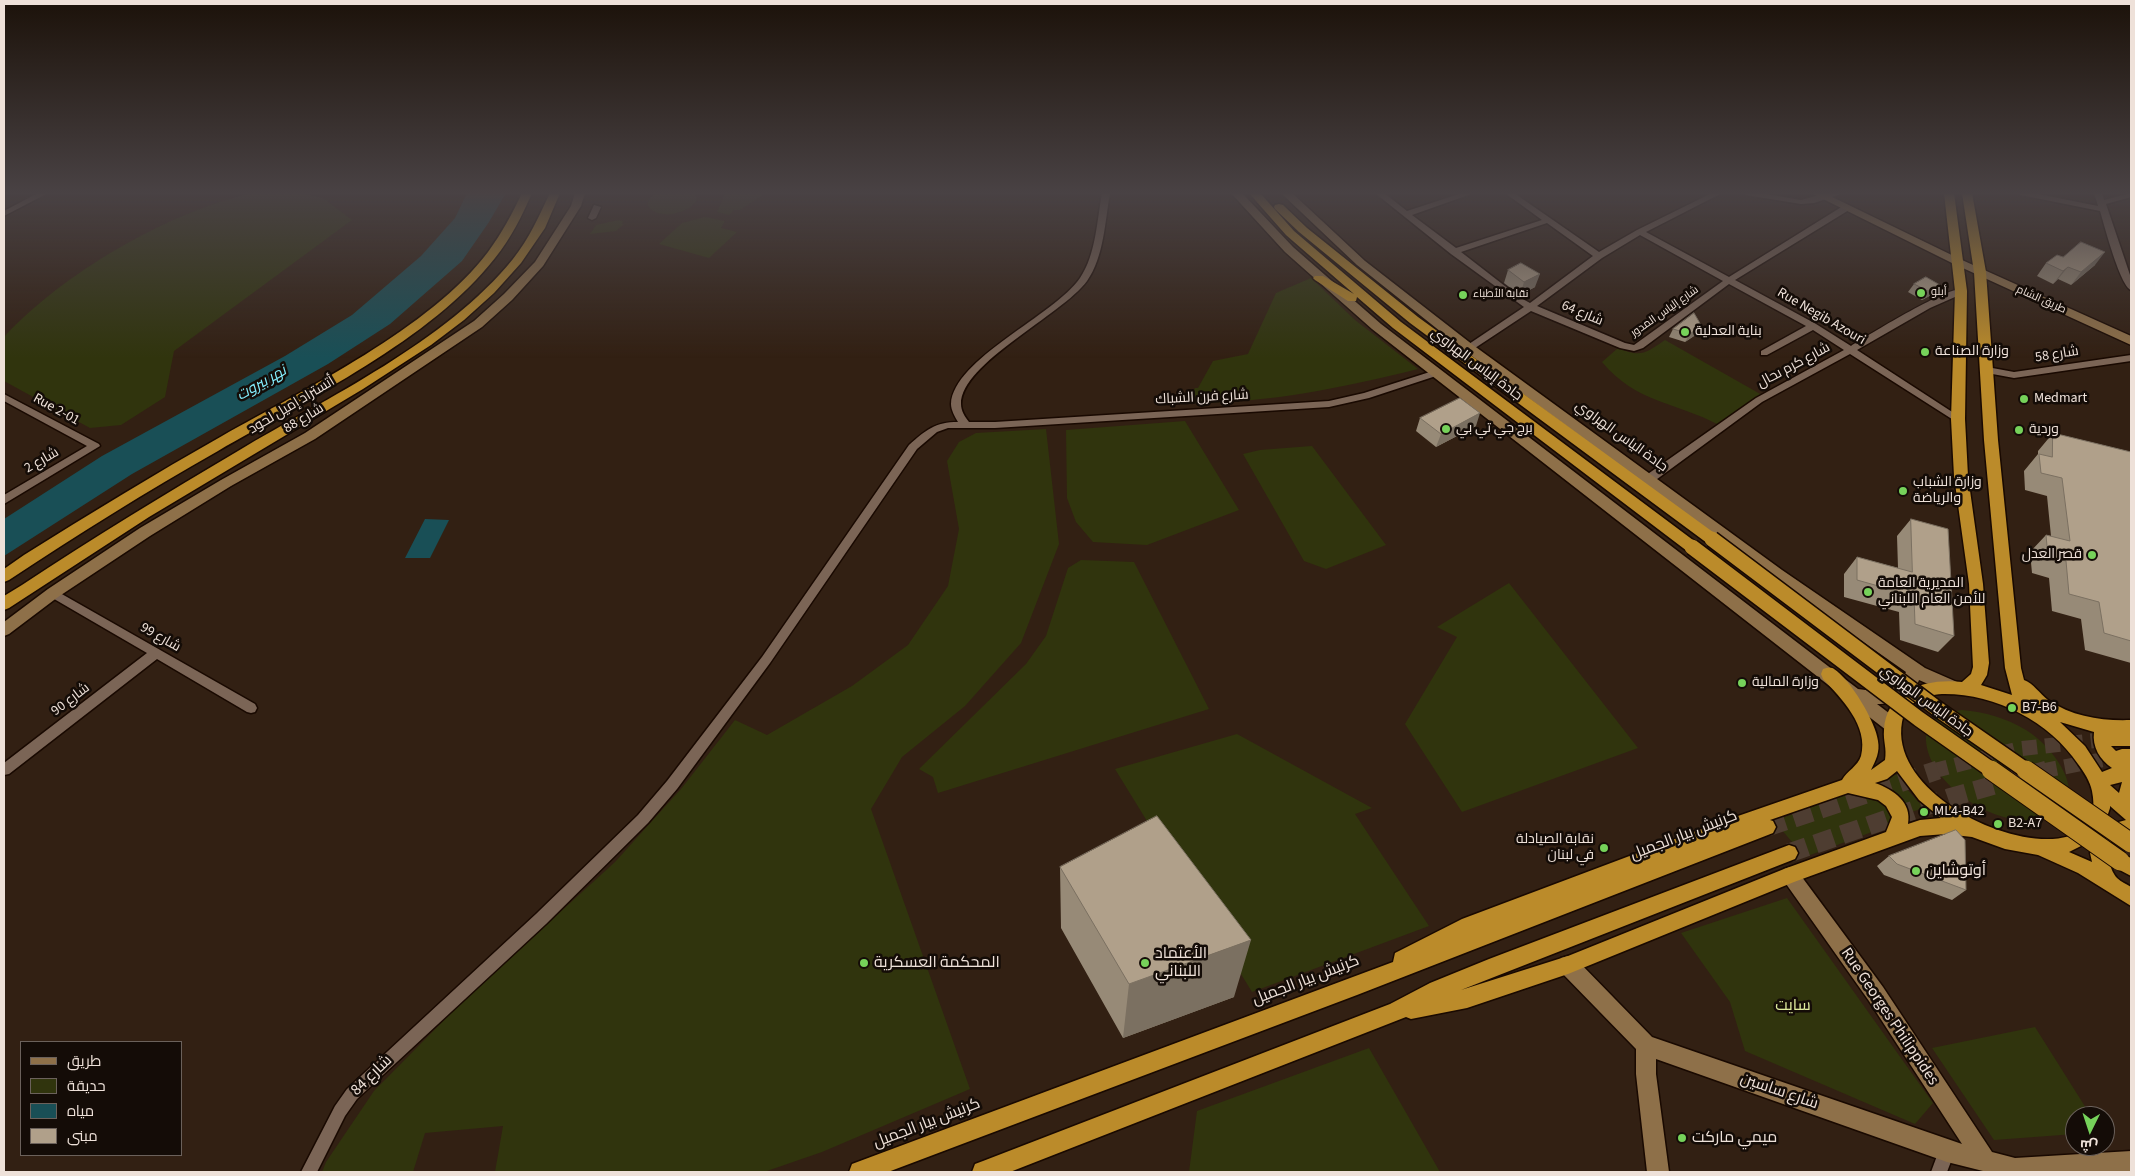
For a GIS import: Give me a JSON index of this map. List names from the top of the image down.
{
  "streets": {
    "highway": [
      "جادة إلياس الهراوي",
      "أتستراد إميل لحود",
      "جادة الياس الهراوي",
      "كرنيش بيار الجميل"
    ],
    "street": [
      "طريق الشام",
      "شارع إلياس المدور",
      "شارع 64",
      "Rue Negib Azouri",
      "شارع 58",
      "شارع كرم ىحال",
      "شارع فرن الشباك",
      "Rue 2-01",
      "شارع 88",
      "شارع 2",
      "شارع 99",
      "شارع 90",
      "Rue Georges Philippides",
      "شارع 84",
      "شارع ساسين"
    ]
  },
  "crossings": [
    ["شارع إلياس المدور", "شارع 64"],
    ["شارع إلياس المدور", "Rue Negib Azouri"],
    ["Rue Negib Azouri", "شارع كرم ىحال"],
    ["جادة إلياس الهراوي", "جادة الياس الهراوي"],
    ["شارع كرم ىحال", "جادة الياس الهراوي"],
    ["شارع فرن الشباك", "شارع 84"],
    ["Rue 2-01", "شارع 2"],
    ["شارع 88", "شارع 99"],
    ["شارع 99", "شارع 90"],
    ["Rue Georges Philippides", "شارع ساسين"]
  ],
  "water": ["نهر بيروت"],
  "parks": ["سايت"],
  "places": [
    "أبلو",
    "نقابة الأطباء",
    "بناية العدلية",
    "وزارة الصناعة",
    "Medmart",
    "برج جي تي بي",
    "وردية",
    "وزارة الشباب والرياضة",
    "قصر العدل",
    "المديرية العامة للأمن العام اللبناني",
    "وزارة المالية",
    "B7-B6",
    "ML4-B42",
    "B2-A7",
    "نقابة الصيادلة في لبنان",
    "أوتوشاين",
    "المحكمة العسكرية",
    "الأعتماد اللبناني",
    "ميمي ماركت"
  ],
  "legend": [
    "طريق",
    "حديقة",
    "مياه",
    "مبنى"
  ],
  "north": "bottom"
}
